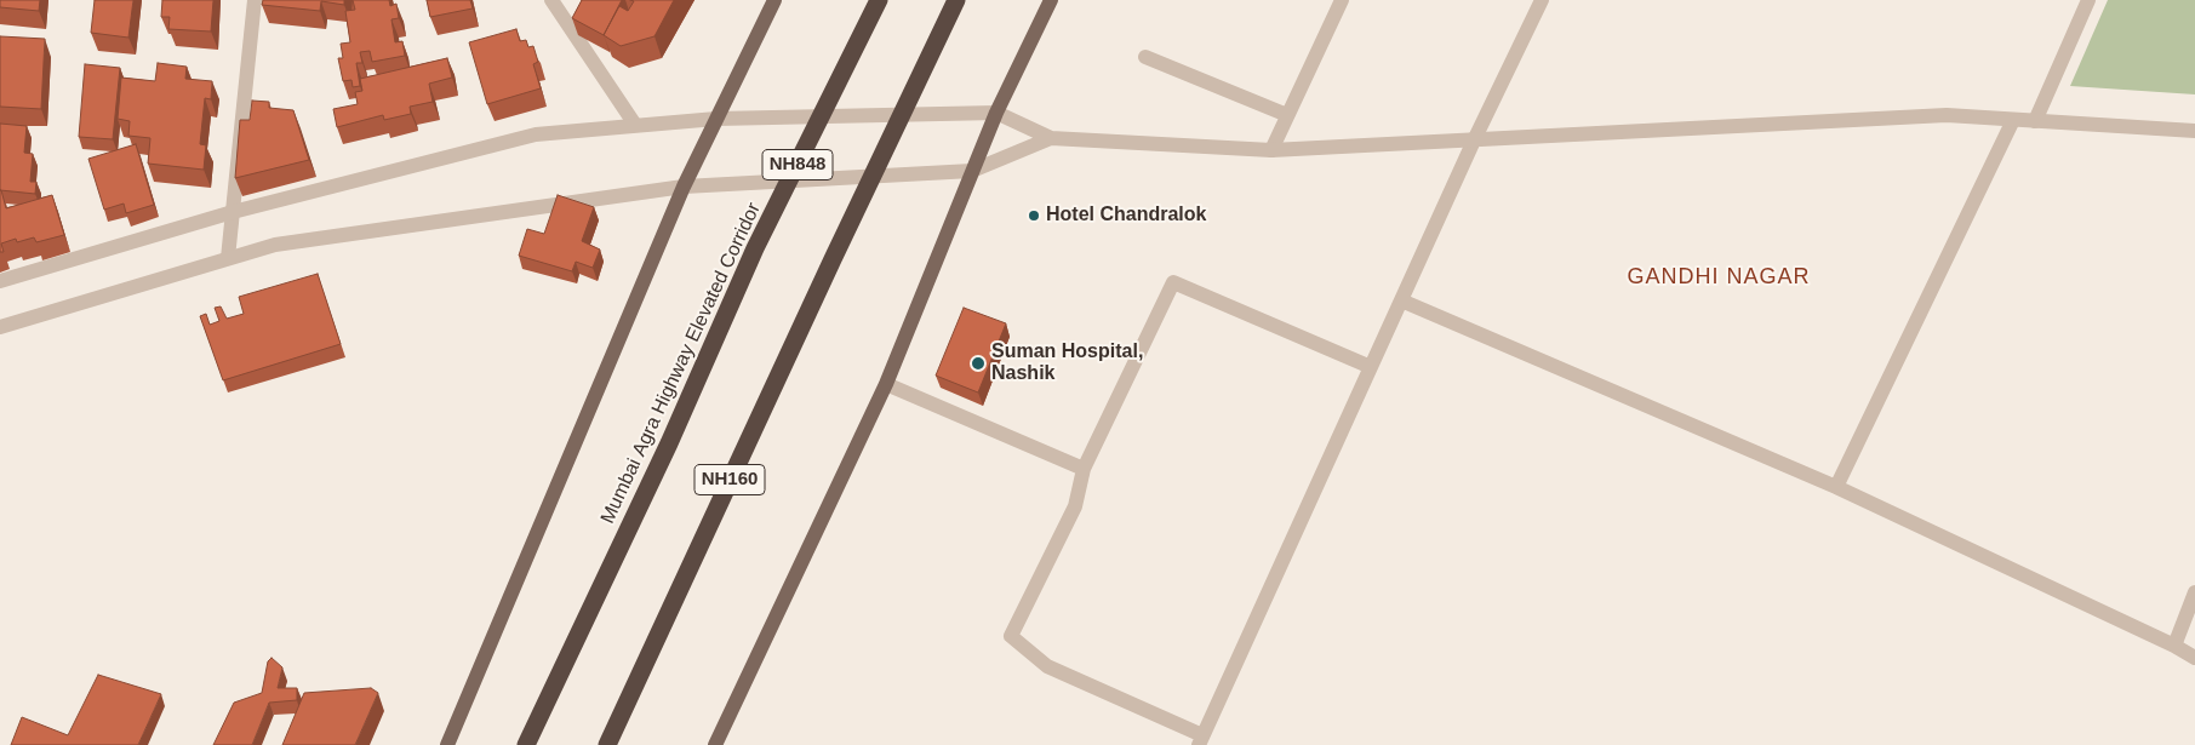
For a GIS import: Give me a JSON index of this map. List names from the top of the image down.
{
  "streets": {
    "highway": ["NH848", "Mumbai Agra Highway Elevated Corridor", "NH160"]
  },
  "districts": ["GANDHI NAGAR"],
  "places": ["Hotel Chandralok", "Suman Hospital, Nashik"]
}
